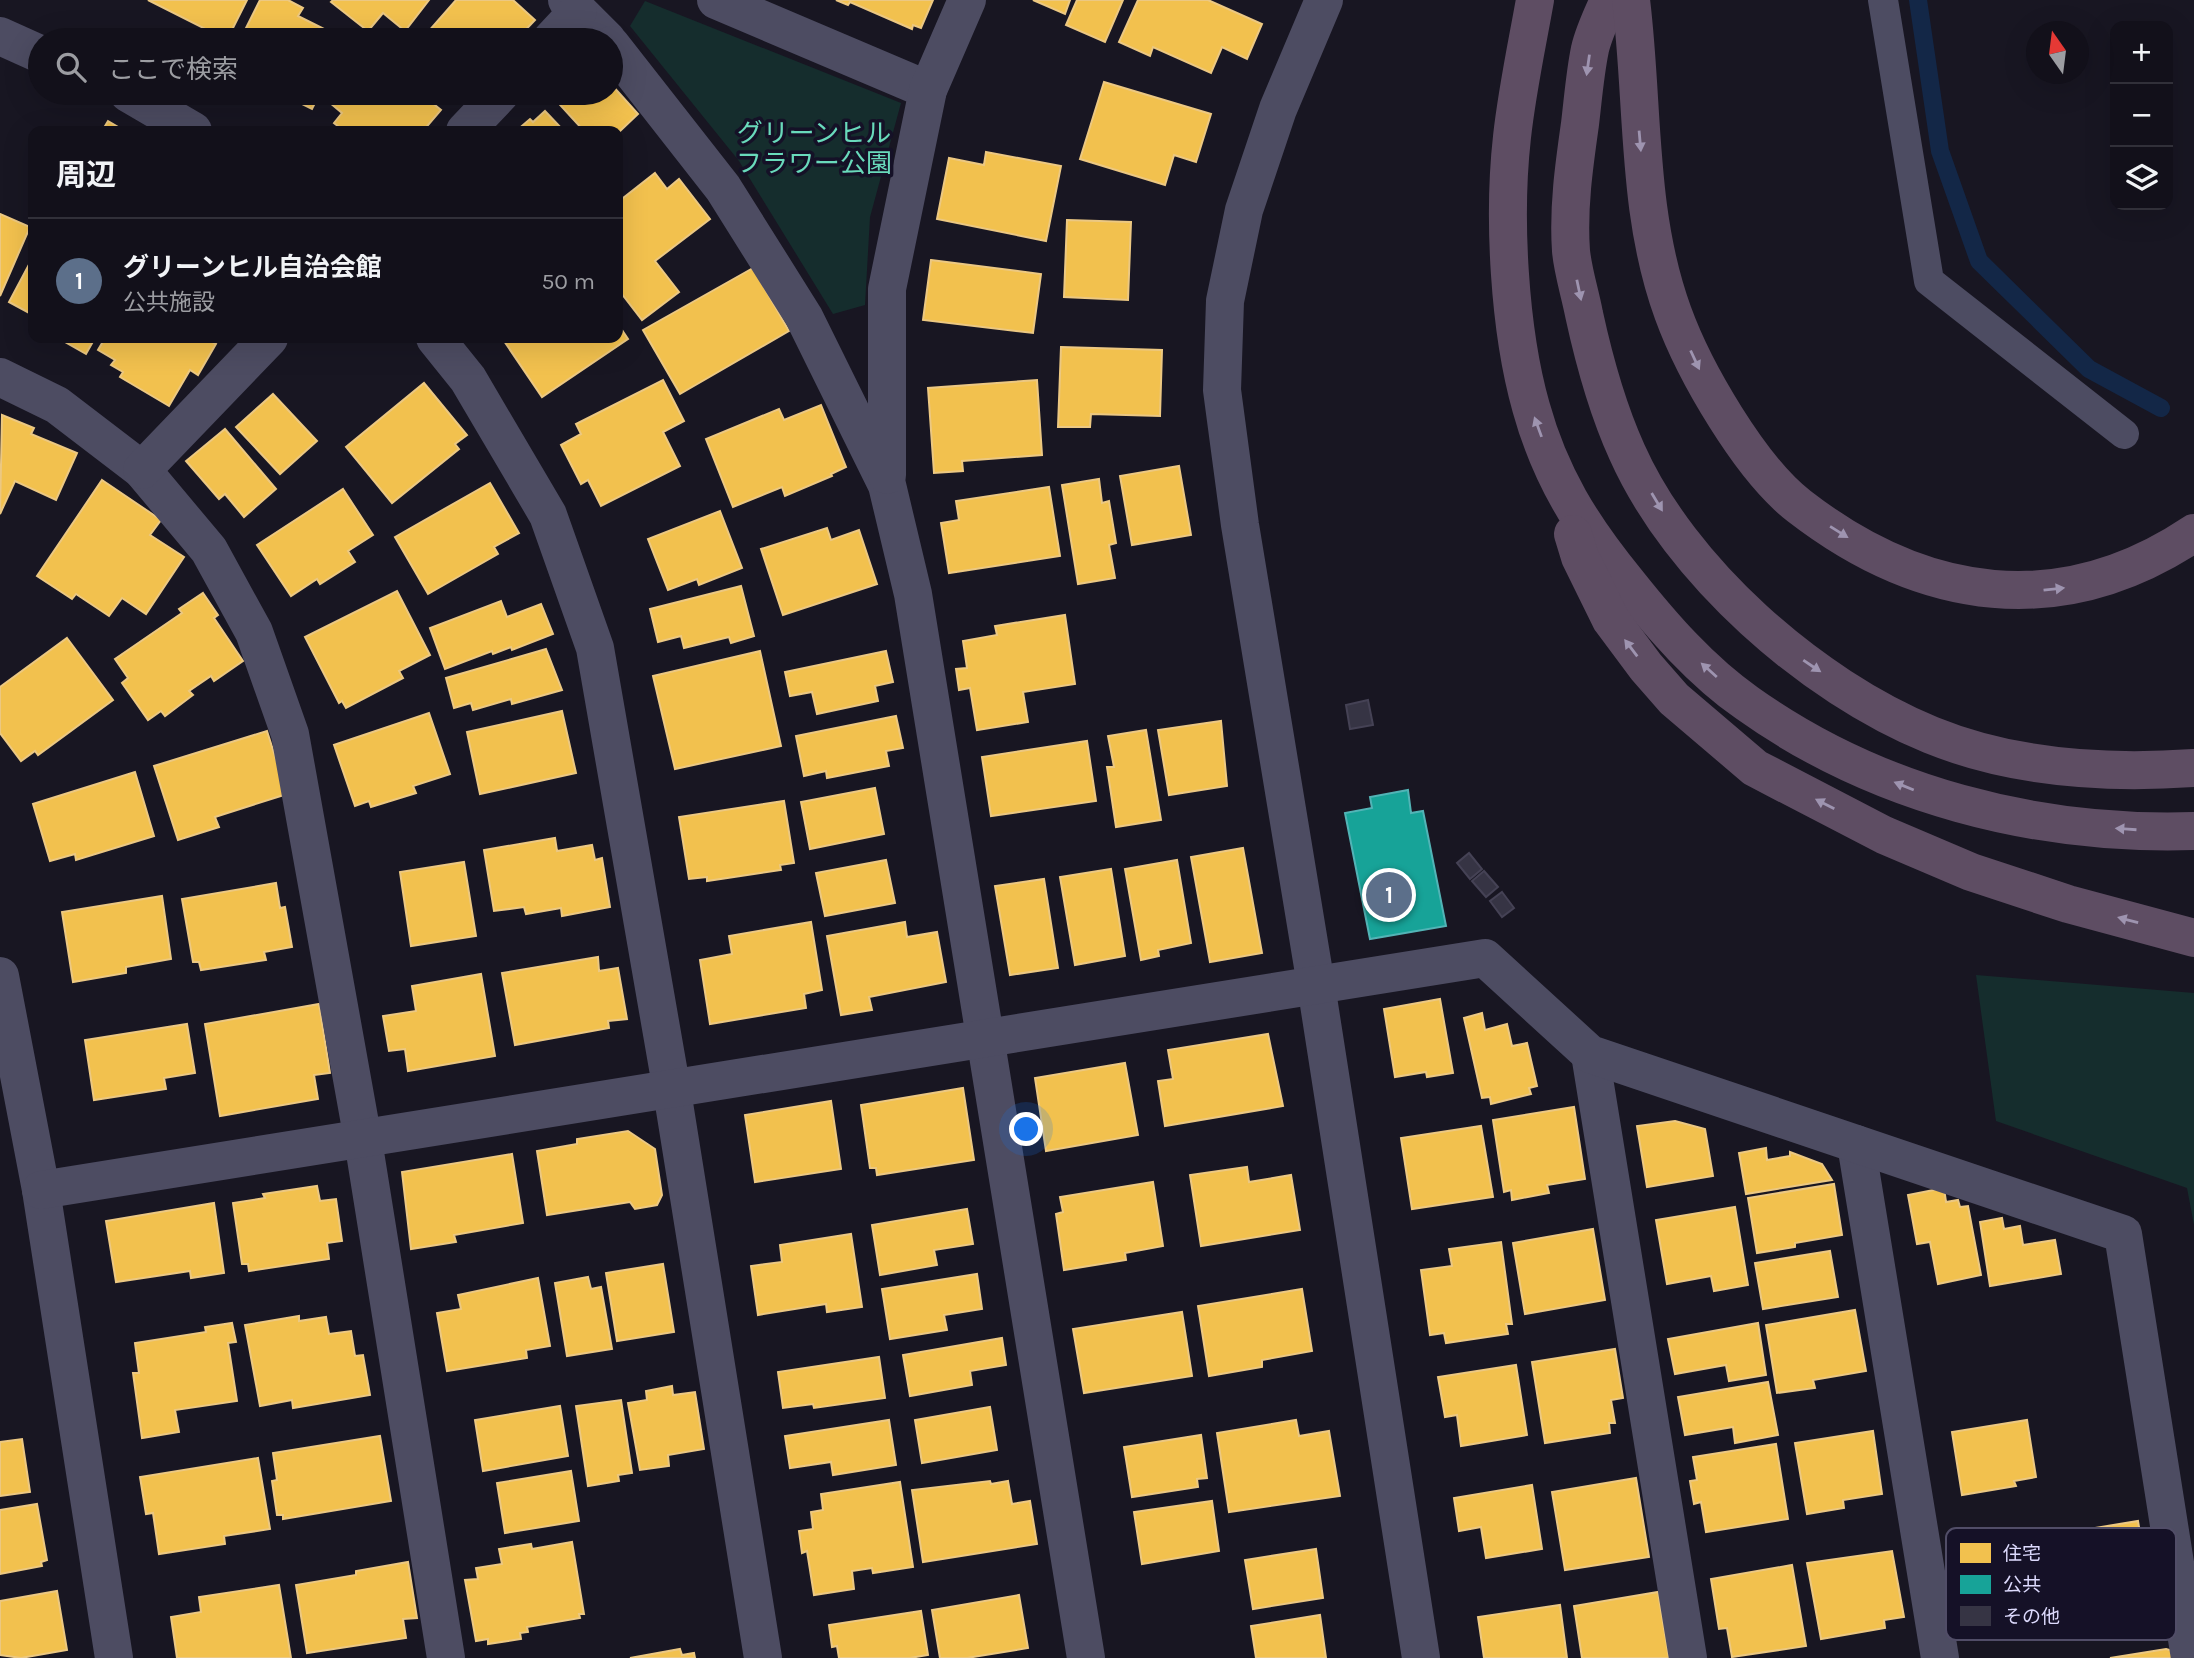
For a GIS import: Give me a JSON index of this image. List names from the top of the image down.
{
  "parks": ["グリーンヒル フラワー公園"],
  "legend": ["住宅", "公共", "その他"],
  "north": "top",
  "page": {
    "map_buttons": ["+", "−"],
    "search": "ここで検索",
    "heading": "周辺",
    "list": [
      {
        "mark": "1",
        "name": "グリーンヒル自治会館",
        "note": "公共施設",
        "value": "50 m"
      }
    ],
    "pins": "1"
  }
}
